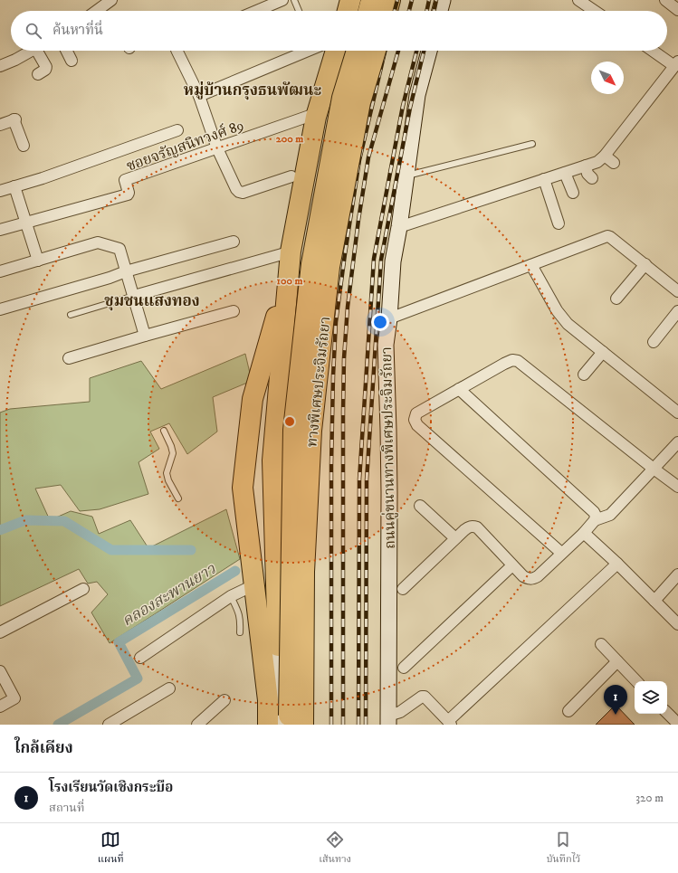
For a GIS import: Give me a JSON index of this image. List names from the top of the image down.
{
  "streets": {
    "highway": ["ทางพิเศษประจิมรัถยา"],
    "main road": ["ถนนคู่ขนานทางพิเศษประจิมรัถยา"],
    "street": ["ซอยจรัญสนิทวงศ์ 89"]
  },
  "districts": ["หมู่บ้านกรุงธนพัฒนะ", "ชุมชนแสงทอง"],
  "water": ["คลองสะพานยาว"],
  "north": "bottom right",
  "page": {
    "search": "ค้นหาที่นี่",
    "pins": "1",
    "heading": "ใกล้เคียง",
    "list": [
      {
        "mark": "1",
        "name": "โรงเรียนวัดเชิงกระบือ",
        "note": "สถานที่",
        "value": "320 m"
      }
    ],
    "nav": ["แผนที่", "เส้นทาง", "บันทึกไว้"]
  },
  "rings": ["200 m", "100 m"]
}
